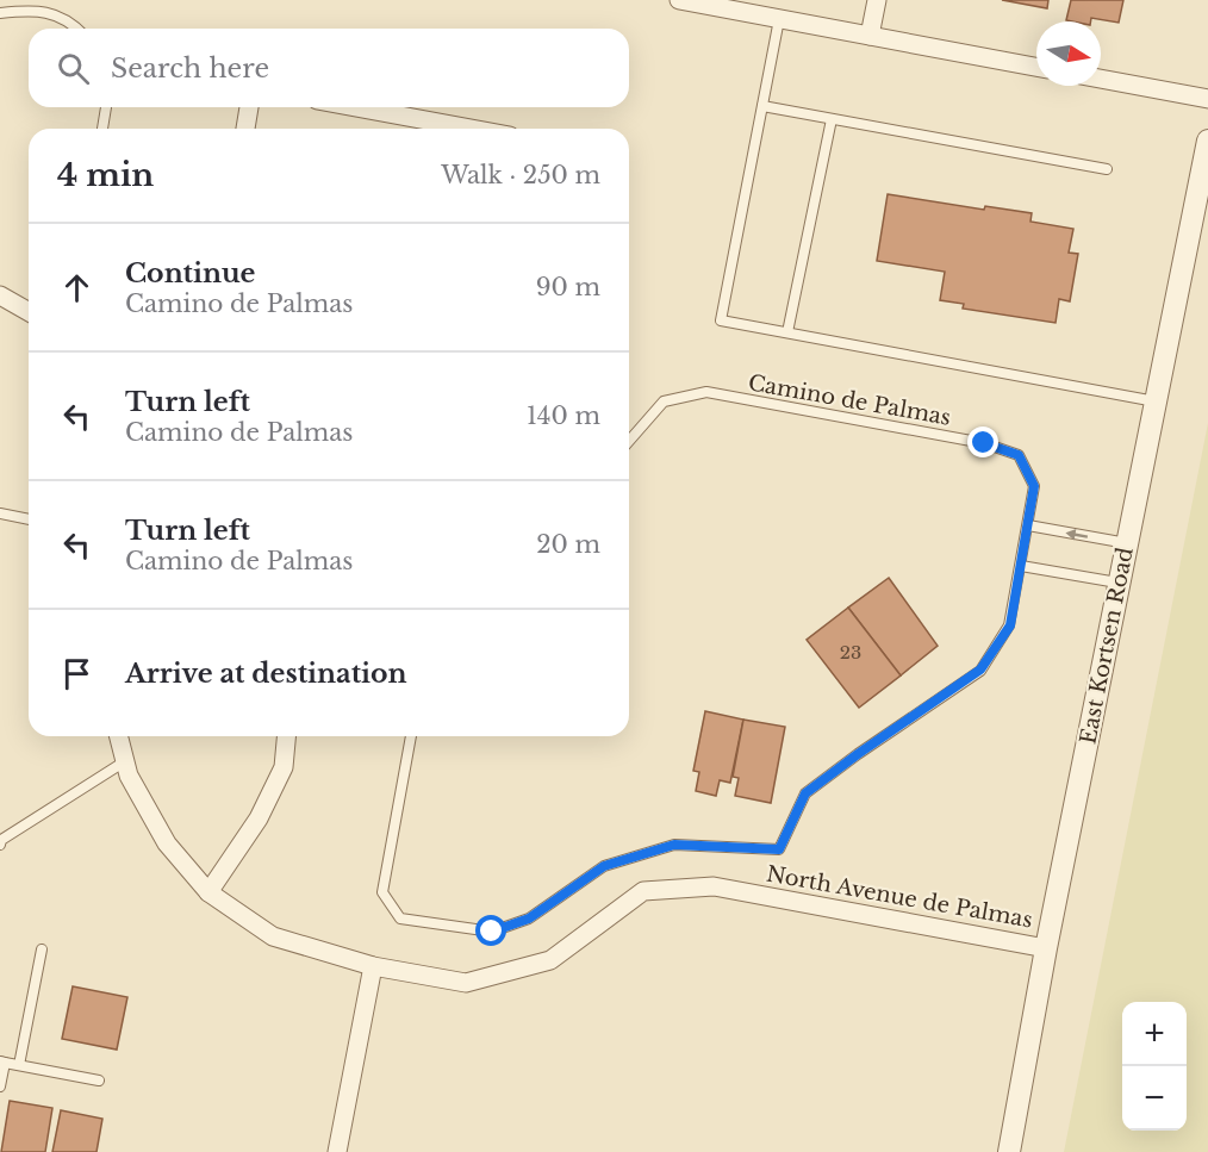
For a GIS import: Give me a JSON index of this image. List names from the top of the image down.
{
  "streets": {
    "street": ["East Kortsen Road", "North Avenue de Palmas"],
    "lane": ["Camino de Palmas"]
  },
  "crossings": [
    ["East Kortsen Road", "North Avenue de Palmas"]
  ],
  "house_numbers": ["23"],
  "north": "right",
  "page": {
    "search": "Search here",
    "heading": ["4 min", "Walk · 250 m"],
    "list": [
      ["Continue", "Camino de Palmas", "90 m"],
      ["Turn left", "Camino de Palmas", "140 m"],
      ["Turn left", "Camino de Palmas", "20 m"],
      "Arrive at destination"
    ],
    "map_buttons": ["+", "−"]
  }
}
